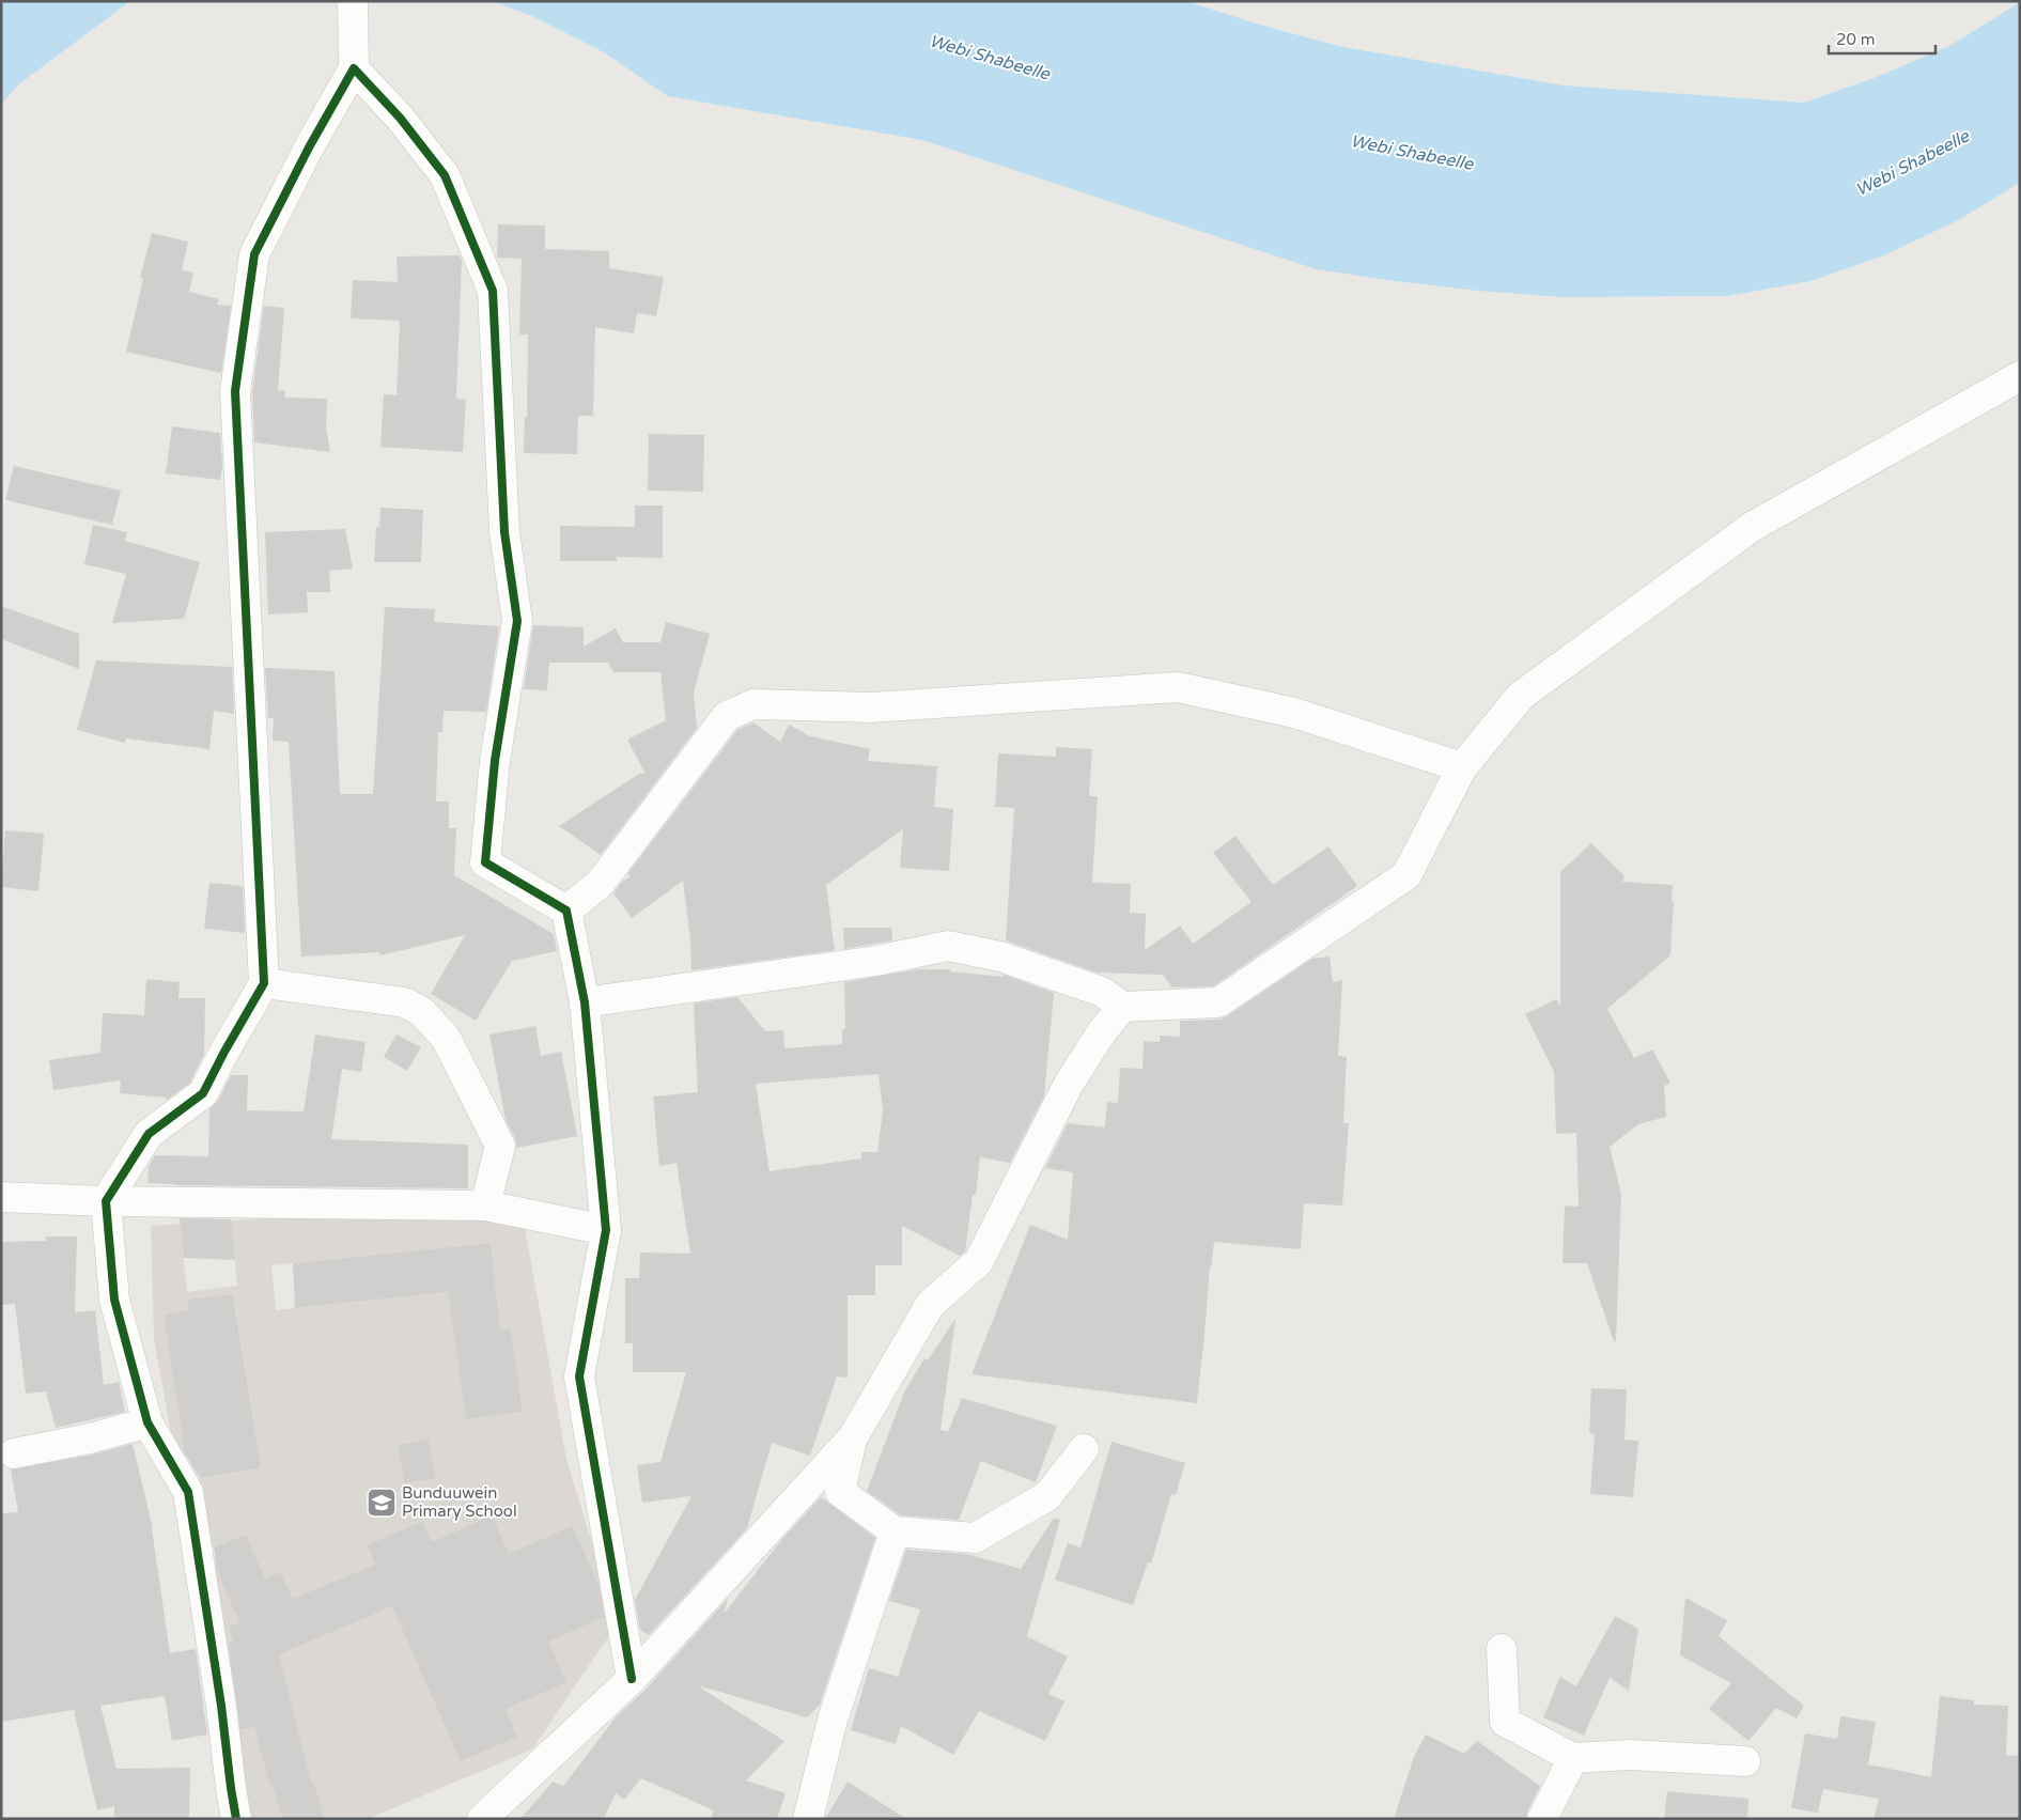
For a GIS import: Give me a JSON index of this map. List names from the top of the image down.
{
  "water": ["Webi Shabeelle"],
  "places": {
    "school or university": ["Bunduuwein Primary School"]
  },
  "scale_bar": "20 m"
}
